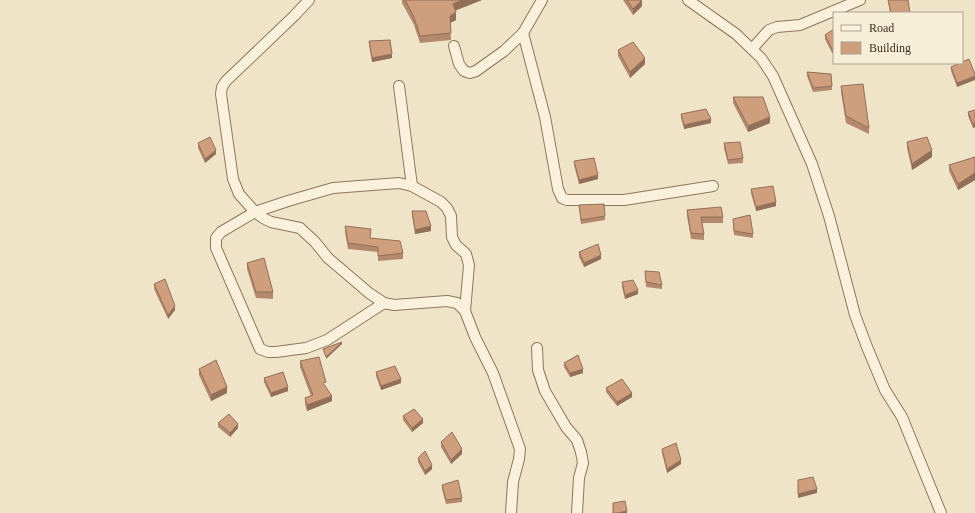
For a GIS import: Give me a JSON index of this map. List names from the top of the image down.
{
  "legend": ["Road", "Building"]
}
